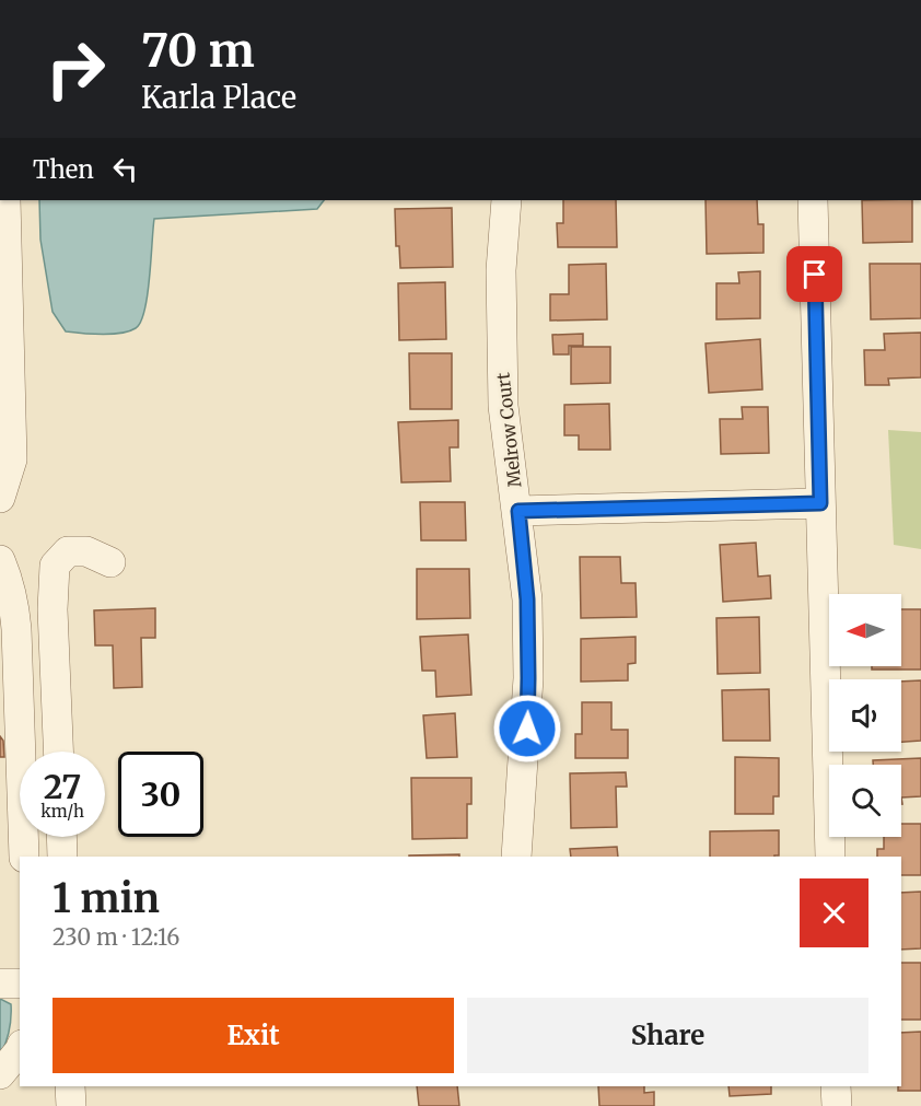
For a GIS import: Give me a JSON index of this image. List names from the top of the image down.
{
  "streets": {
    "street": ["Melrow Court"]
  },
  "north": "left",
  "page": {
    "turn": ["70 m", "Karla Place"],
    "then": "Then",
    "speed": "27 km/h",
    "limit": "30",
    "heading": ["1 min", "230 m · 12:16"],
    "buttons": ["Exit", "Share"]
  }
}
